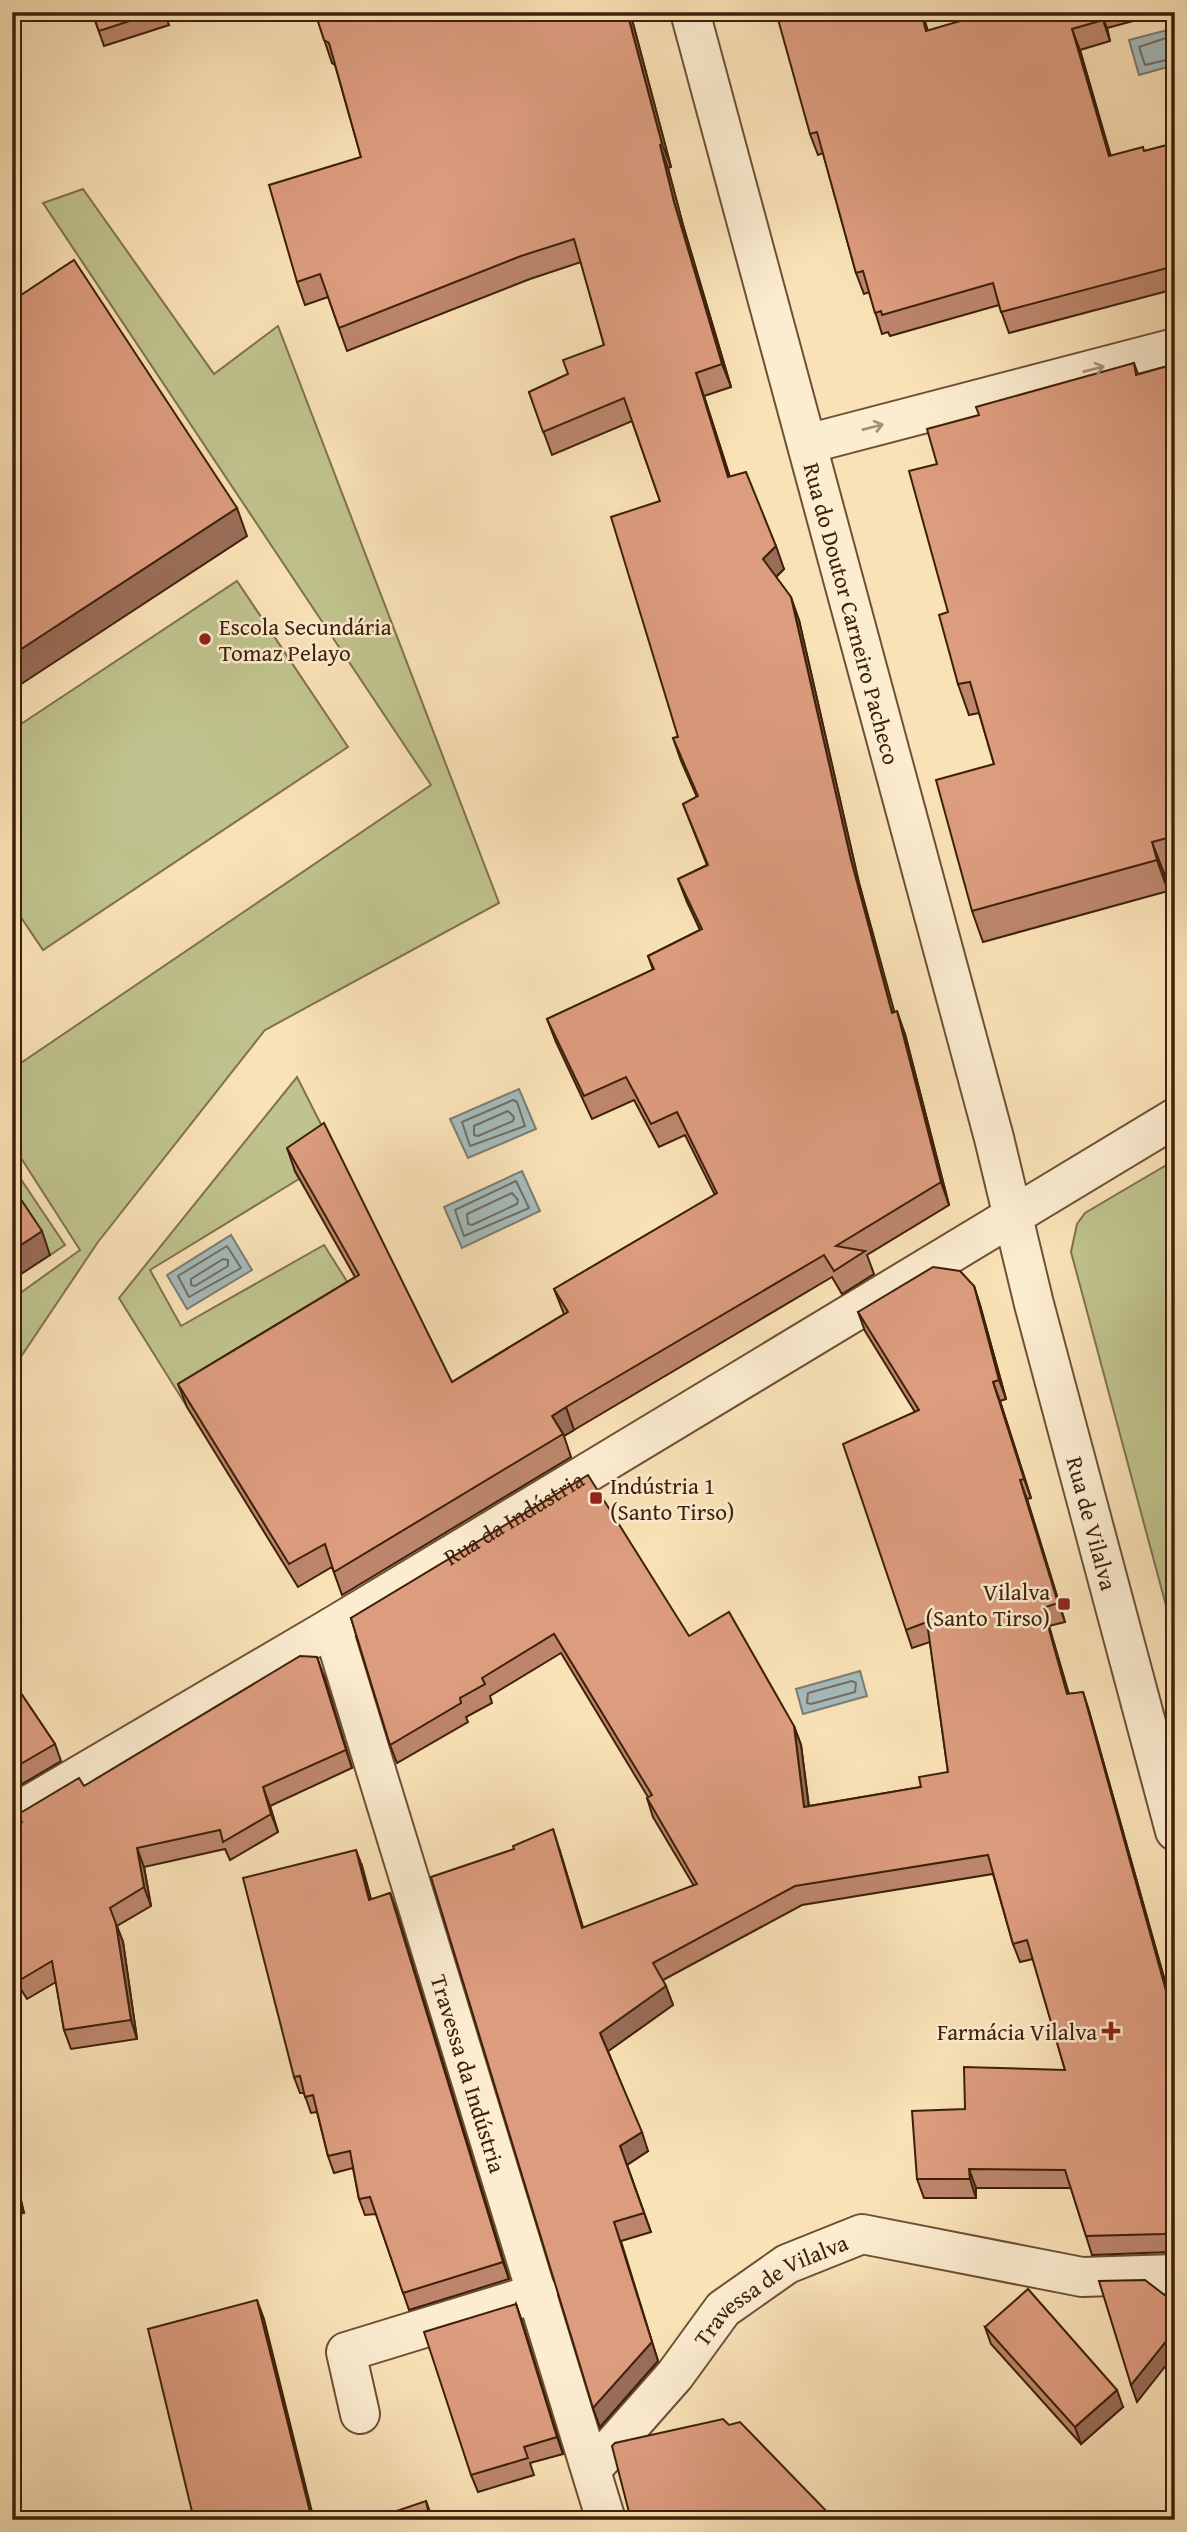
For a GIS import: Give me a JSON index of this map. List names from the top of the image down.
{
  "streets": {
    "street": [
      "Rua do Doutor Carneiro Pacheco",
      "Rua da Indústria",
      "Rua de Vilalva",
      "Travessa da Indústria",
      "Travessa de Vilalva"
    ]
  },
  "crossings": [
    ["Rua do Doutor Carneiro Pacheco", "Rua da Indústria"],
    ["Rua do Doutor Carneiro Pacheco", "Rua de Vilalva"],
    ["Rua da Indústria", "Rua de Vilalva"],
    ["Rua da Indústria", "Travessa da Indústria"],
    ["Travessa da Indústria", "Travessa de Vilalva"]
  ],
  "places": {
    "other": ["Escola Secundária Tomaz Pelayo"],
    "transit": ["Indústria 1 (Santo Tirso)", "Vilalva (Santo Tirso)"],
    "health": ["Farmácia Vilalva"]
  }
}
